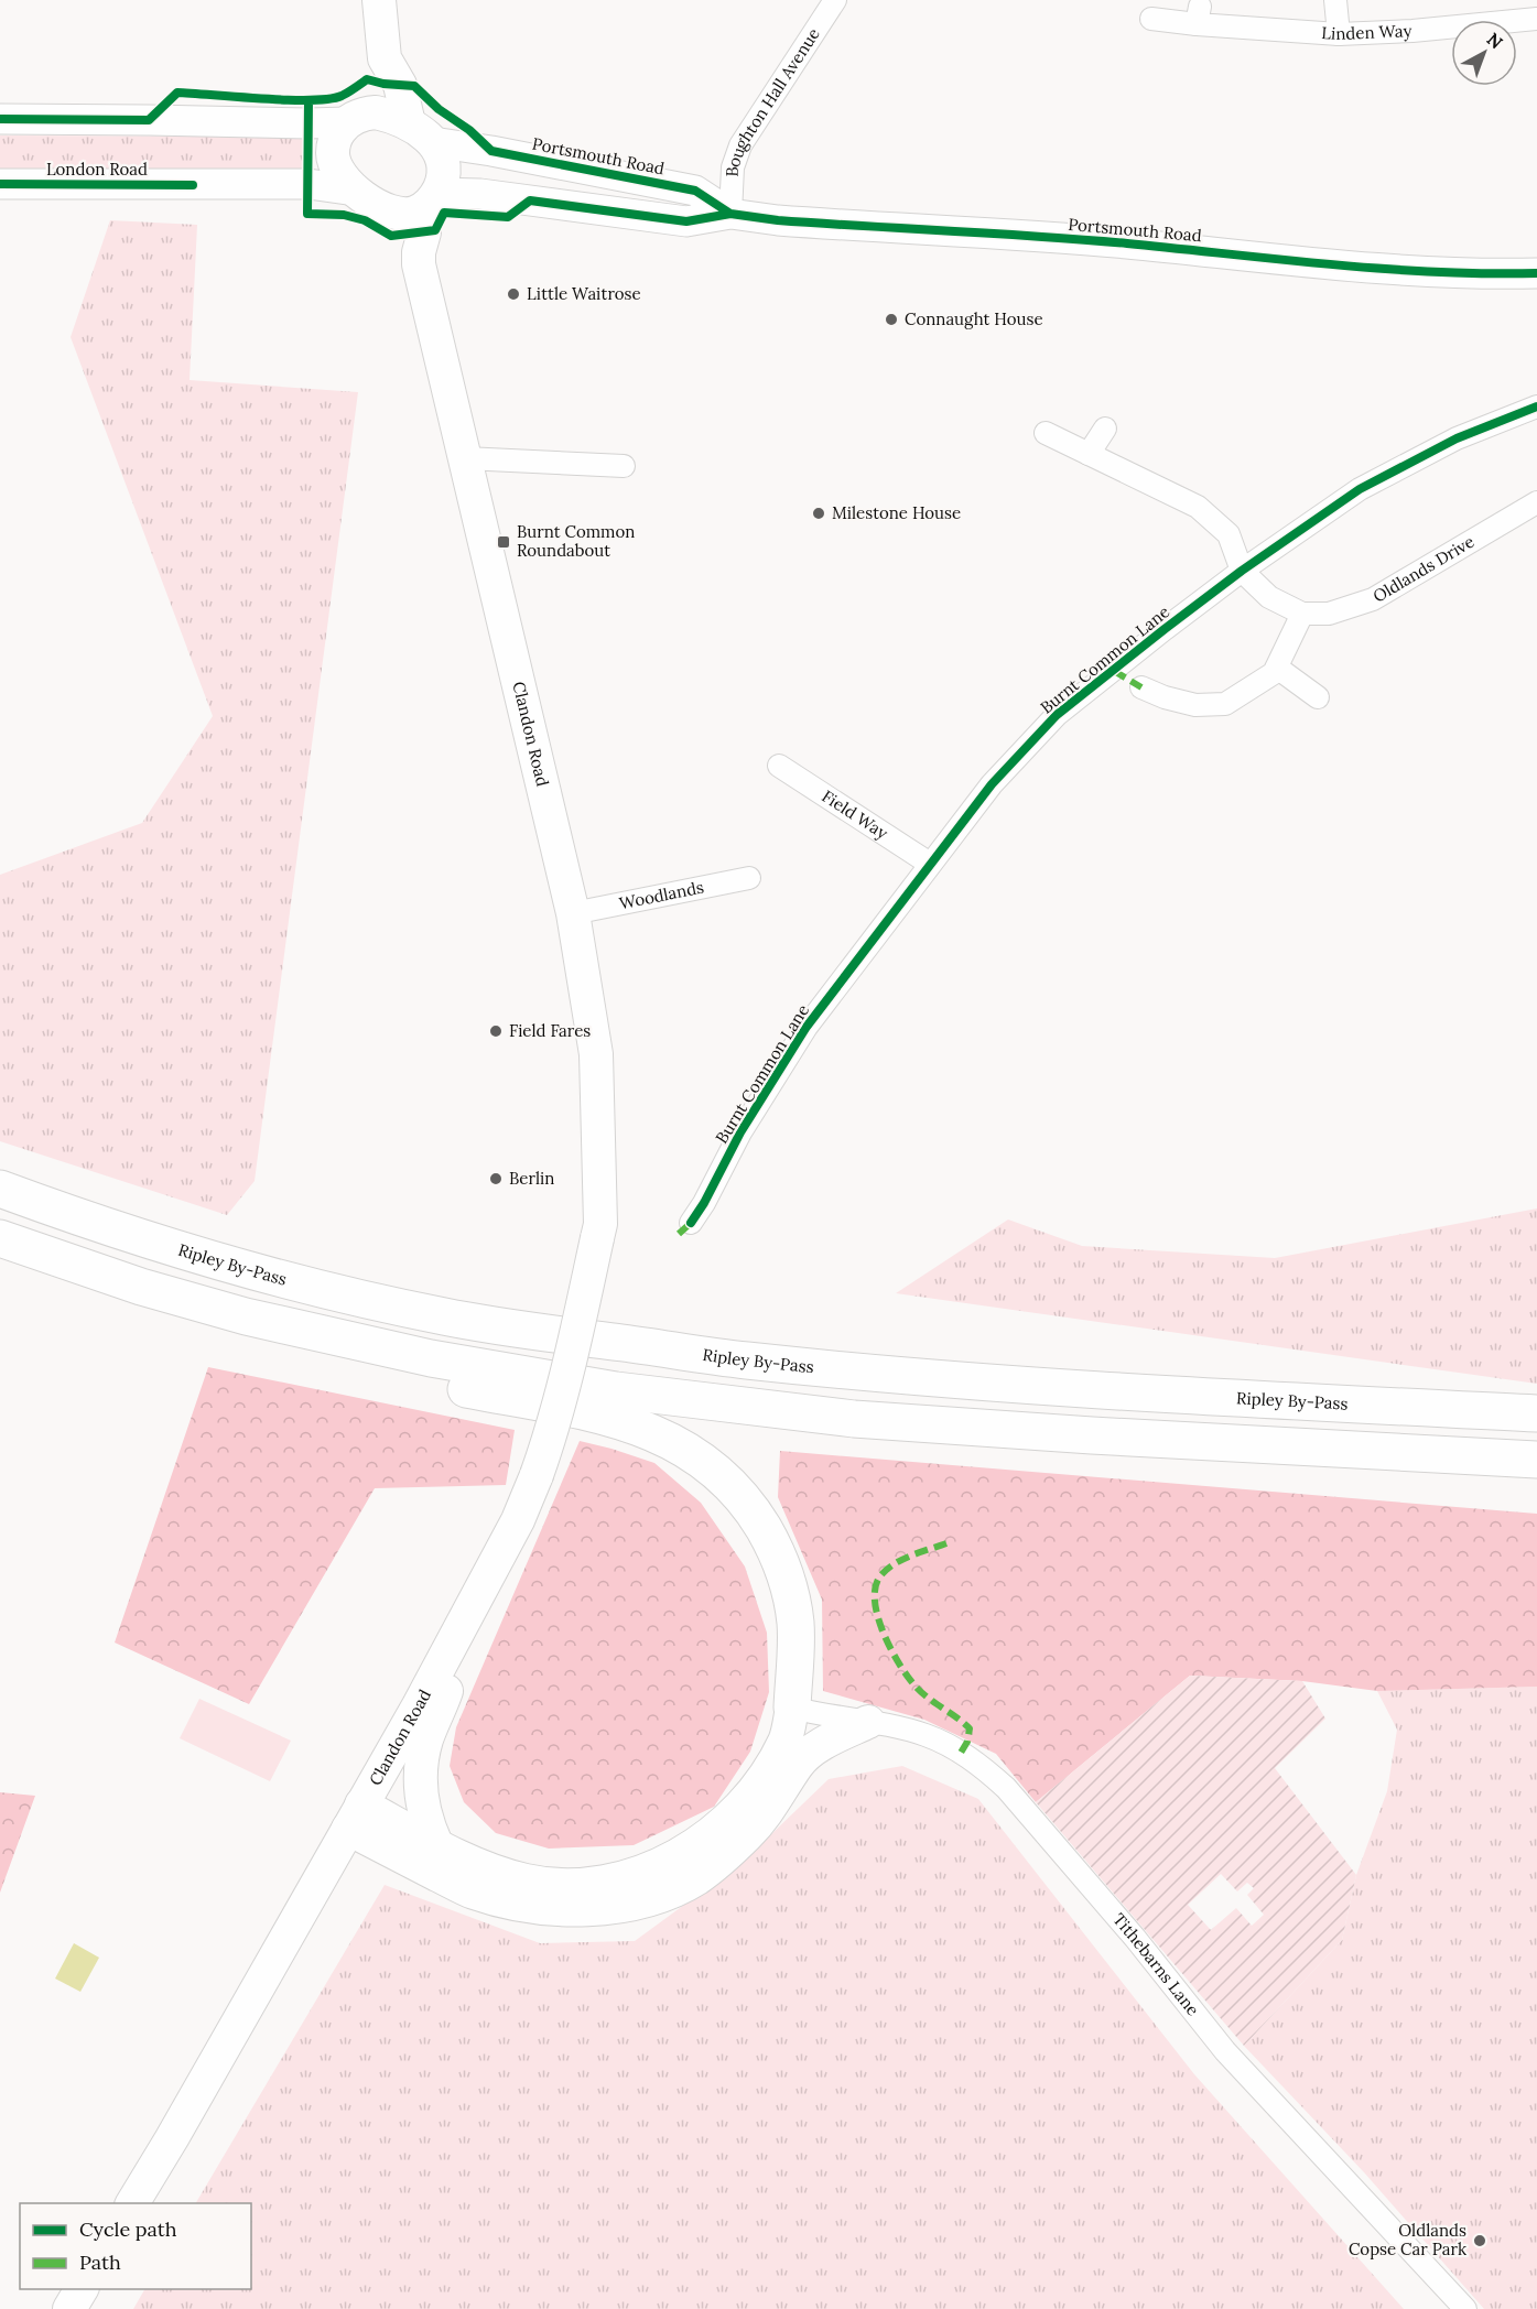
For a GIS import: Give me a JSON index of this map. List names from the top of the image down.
{
  "streets": {
    "highway": ["Ripley By-Pass"],
    "main road": ["Portsmouth Road", "London Road", "Clandon Road"],
    "street": [
      "Linden Way",
      "Boughton Hall Avenue",
      "Oldlands Drive",
      "Burnt Common Lane",
      "Field Way",
      "Woodlands",
      "Tithebarns Lane"
    ]
  },
  "crossings": [
    ["Boughton Hall Avenue", "Portsmouth Road"],
    ["Portsmouth Road", "London Road"],
    ["Portsmouth Road", "Clandon Road"],
    ["London Road", "Clandon Road"],
    ["Burnt Common Lane", "Field Way"],
    ["Clandon Road", "Woodlands"]
  ],
  "places": {
    "other": [
      "Little Waitrose",
      "Connaught House",
      "Milestone House",
      "Field Fares",
      "Berlin",
      "Oldlands Copse Car Park"
    ],
    "transit": ["Burnt Common Roundabout"]
  },
  "legend": ["Cycle path", "Path"],
  "north": "top right"
}
